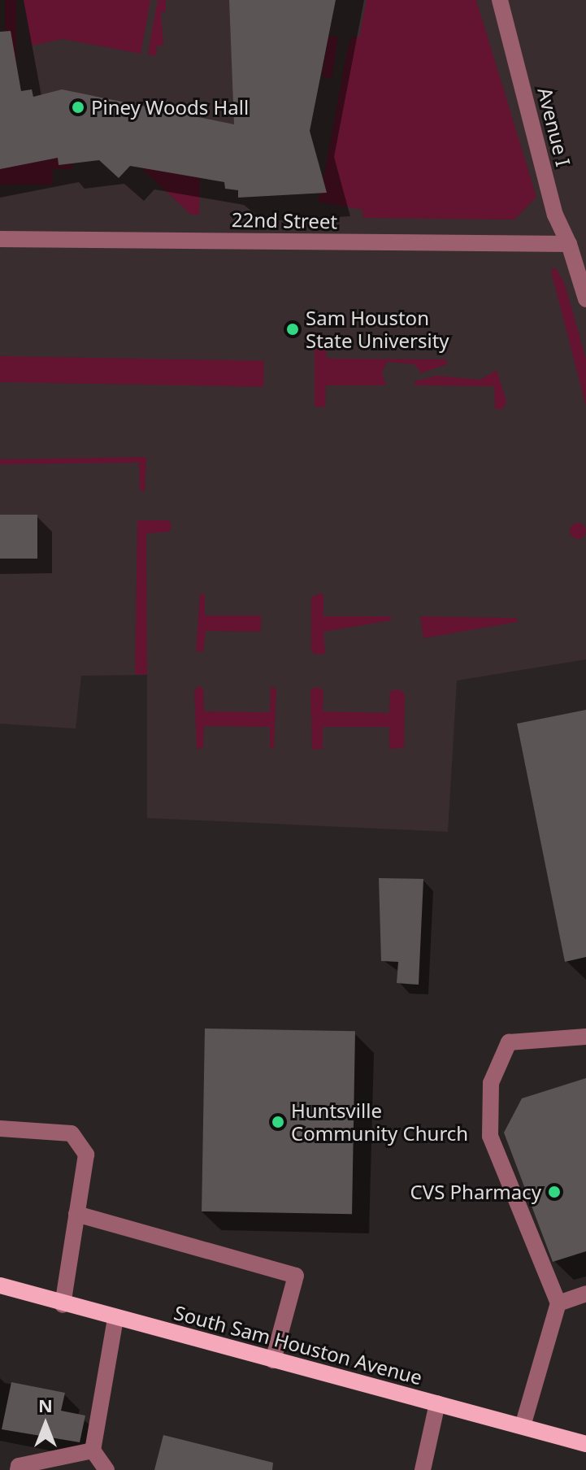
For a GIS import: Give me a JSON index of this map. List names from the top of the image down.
{
  "streets": {
    "main road": ["South Sam Houston Avenue"],
    "street": ["Avenue I", "22nd Street"]
  },
  "crossings": [
    ["Avenue I", "22nd Street"]
  ],
  "places": [
    "Piney Woods Hall",
    "Sam Houston State University",
    "Huntsville Community Church",
    "CVS Pharmacy"
  ],
  "north": "top"
}
